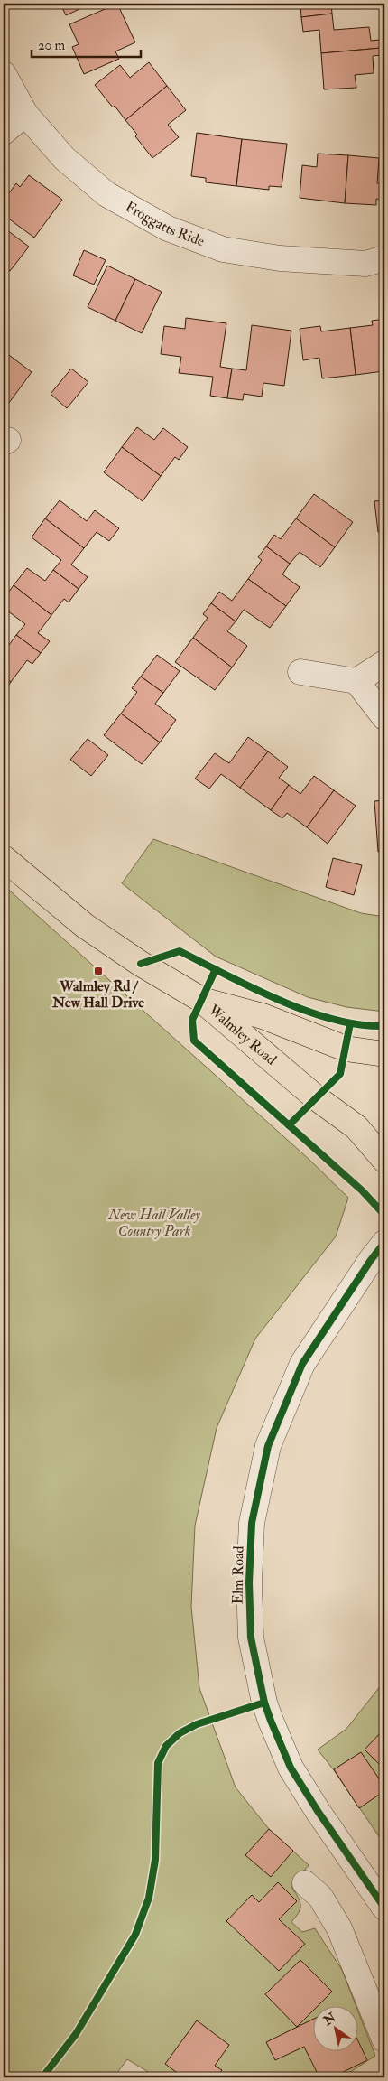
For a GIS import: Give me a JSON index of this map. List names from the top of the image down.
{
  "streets": {
    "main road": ["Walmley Road"],
    "street": ["Froggatts Ride", "Elm Road"]
  },
  "parks": ["New Hall Valley Country Park"],
  "places": {
    "transit": ["Walmley Rd / New Hall Drive"]
  },
  "scale_bar": "20 m",
  "north": "top left"
}
